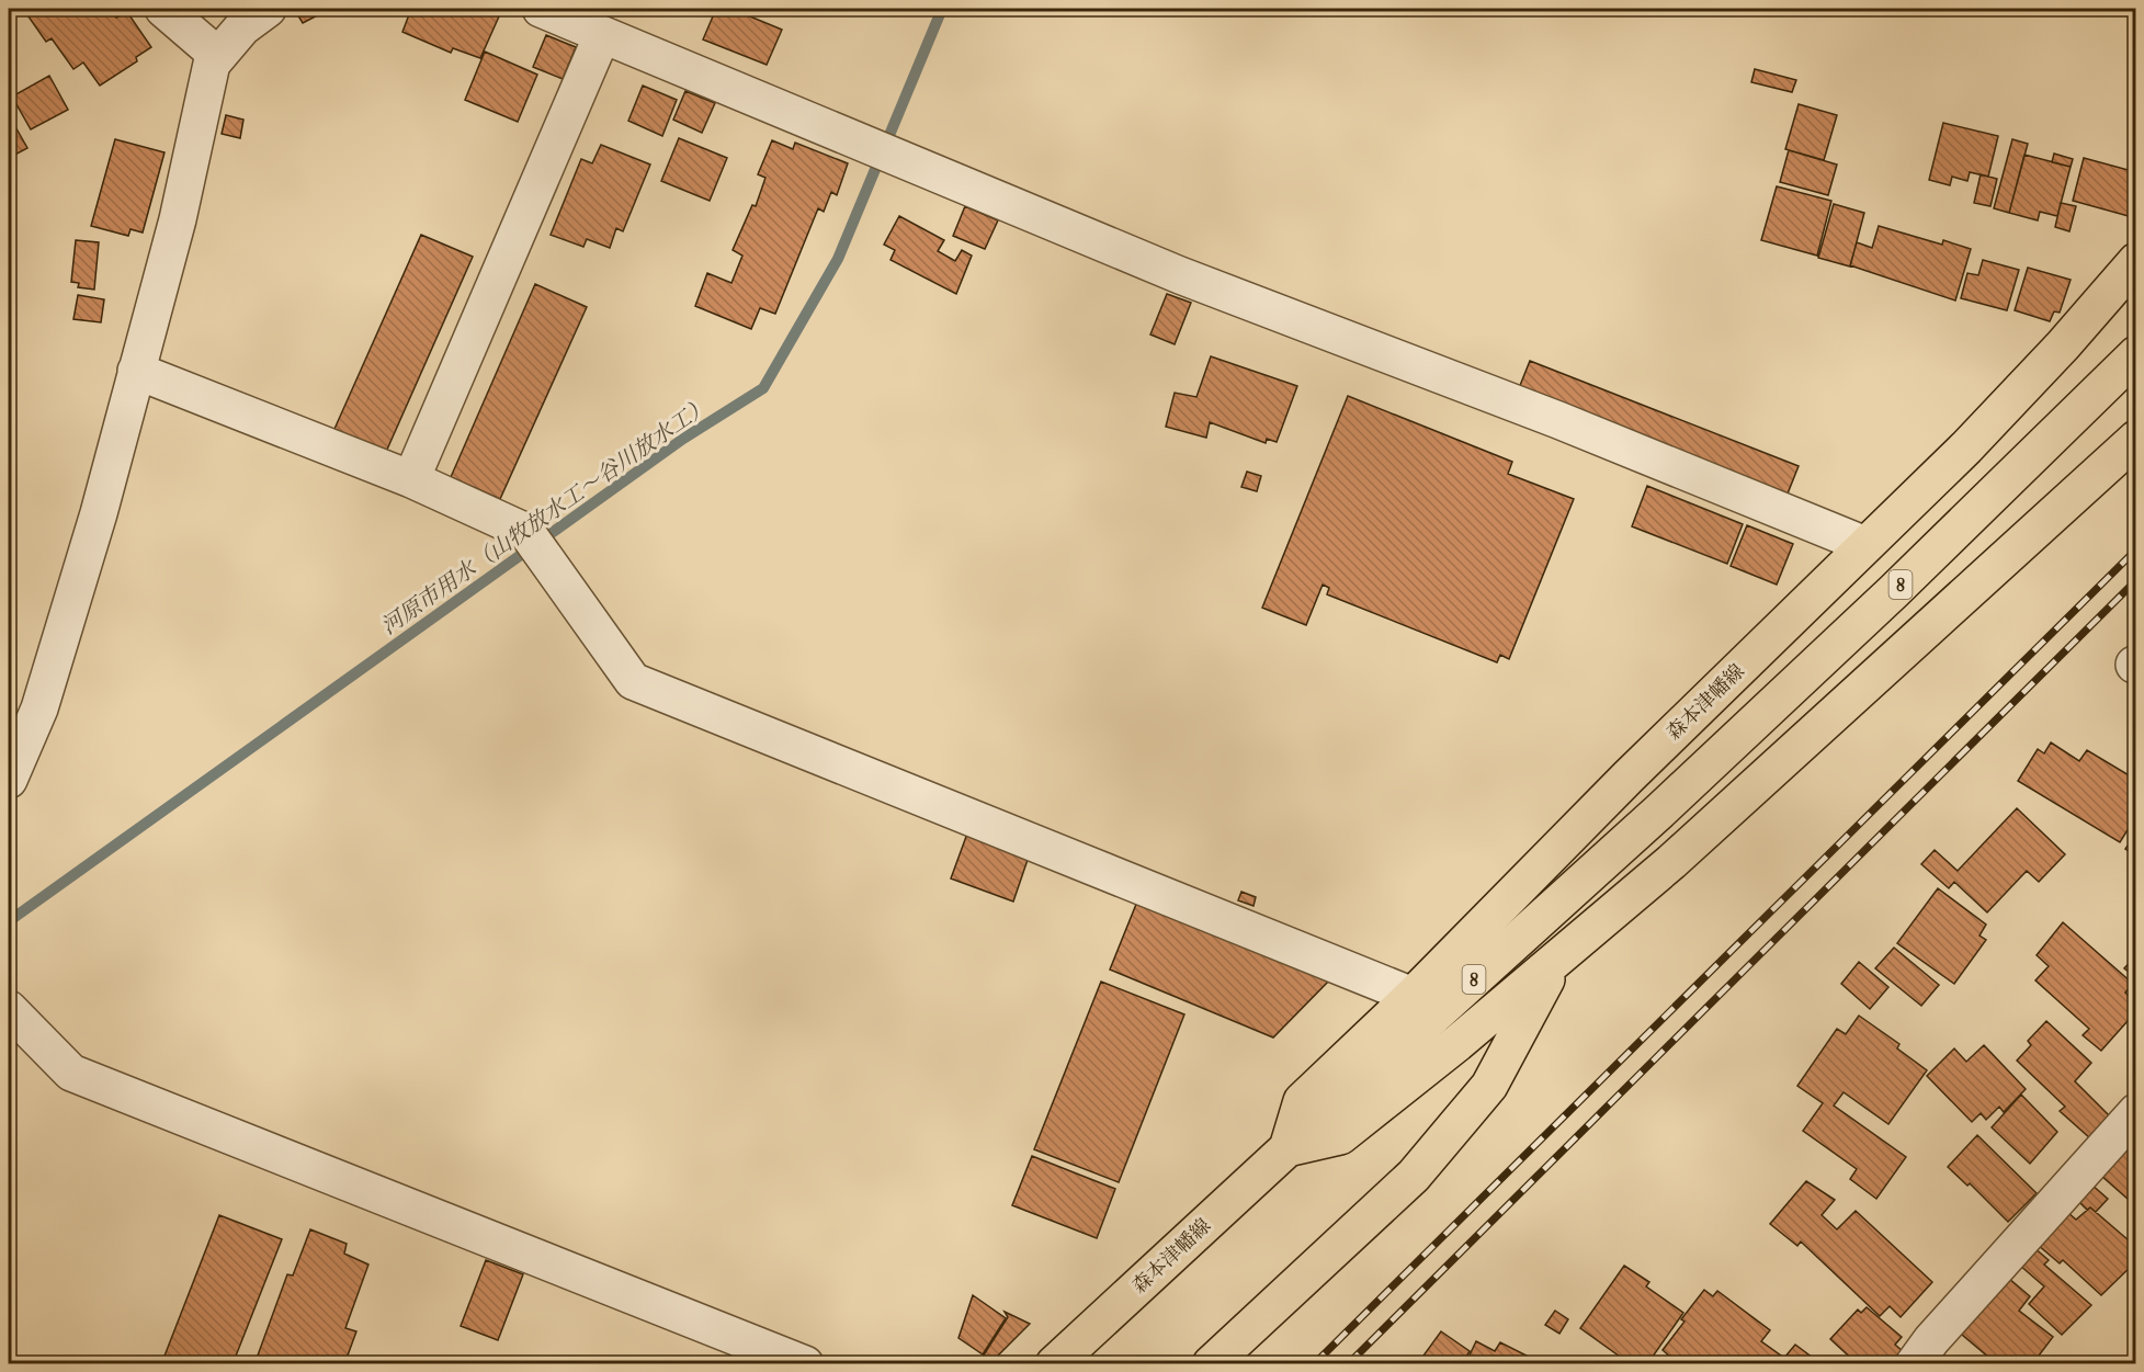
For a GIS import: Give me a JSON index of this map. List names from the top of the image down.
{
  "streets": {
    "main road": ["8", "森本津幡線"]
  },
  "crossings": [
    ["8", "森本津幡線"]
  ],
  "water": ["河原市用水（山牧放水工～谷川放水工）"]
}
